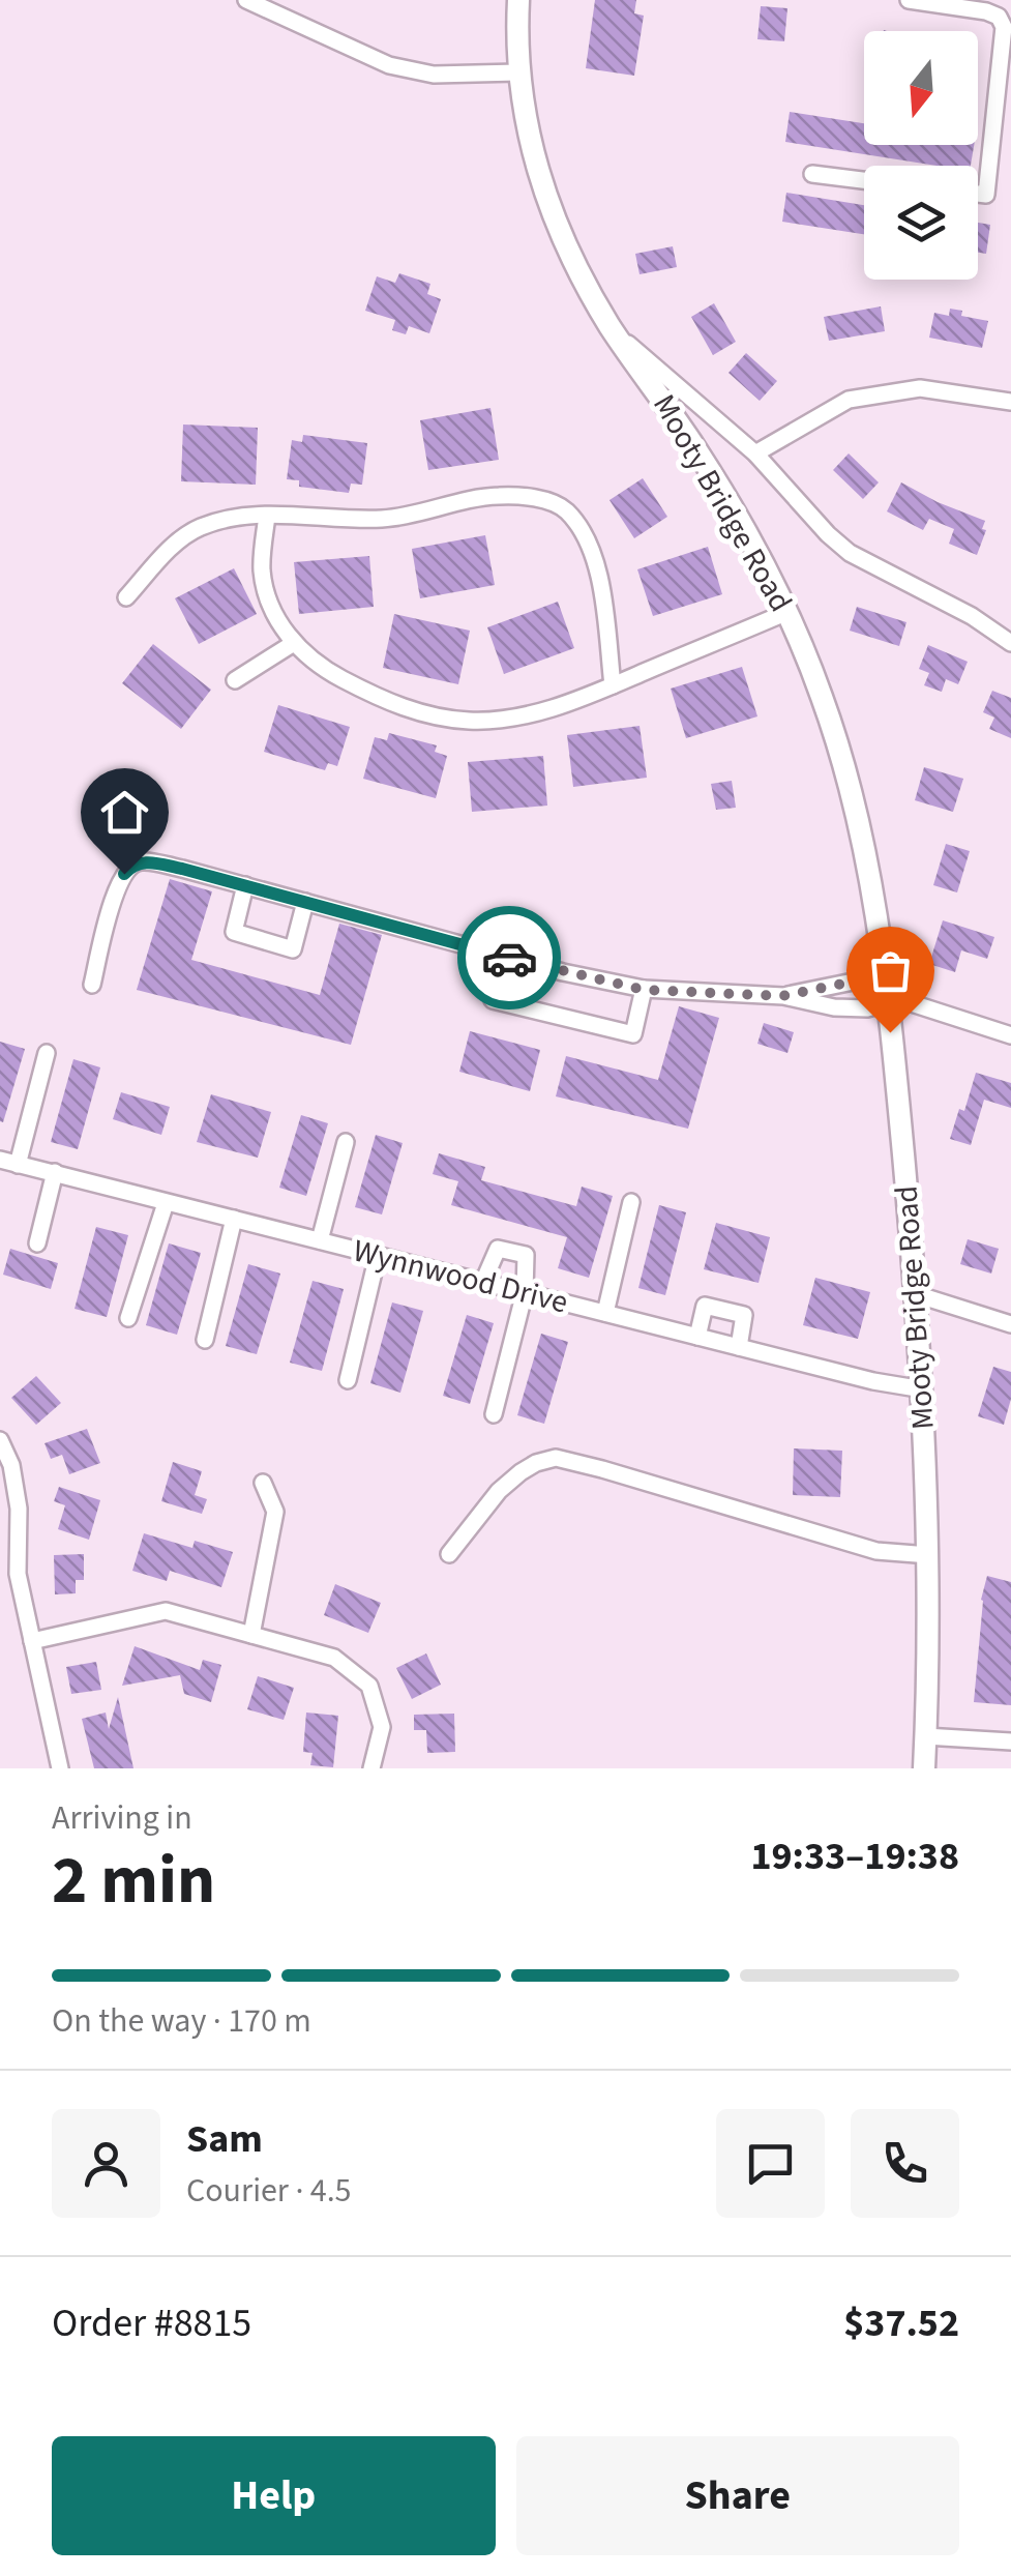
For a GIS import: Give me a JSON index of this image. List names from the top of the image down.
{
  "streets": {
    "main road": ["Mooty Bridge Road"],
    "street": ["Wynnwood Drive"]
  },
  "crossings": [
    ["Mooty Bridge Road", "Wynnwood Drive"]
  ],
  "north": "bottom",
  "page": {
    "heading": ["2 min", "Arriving in", "19:33–19:38"],
    "panel": [
      "Sam",
      "Courier · 4.5",
      "Order #8815",
      "$37.52"
    ],
    "bar": "On the way · 170 m",
    "buttons": ["Help", "Share"]
  }
}
